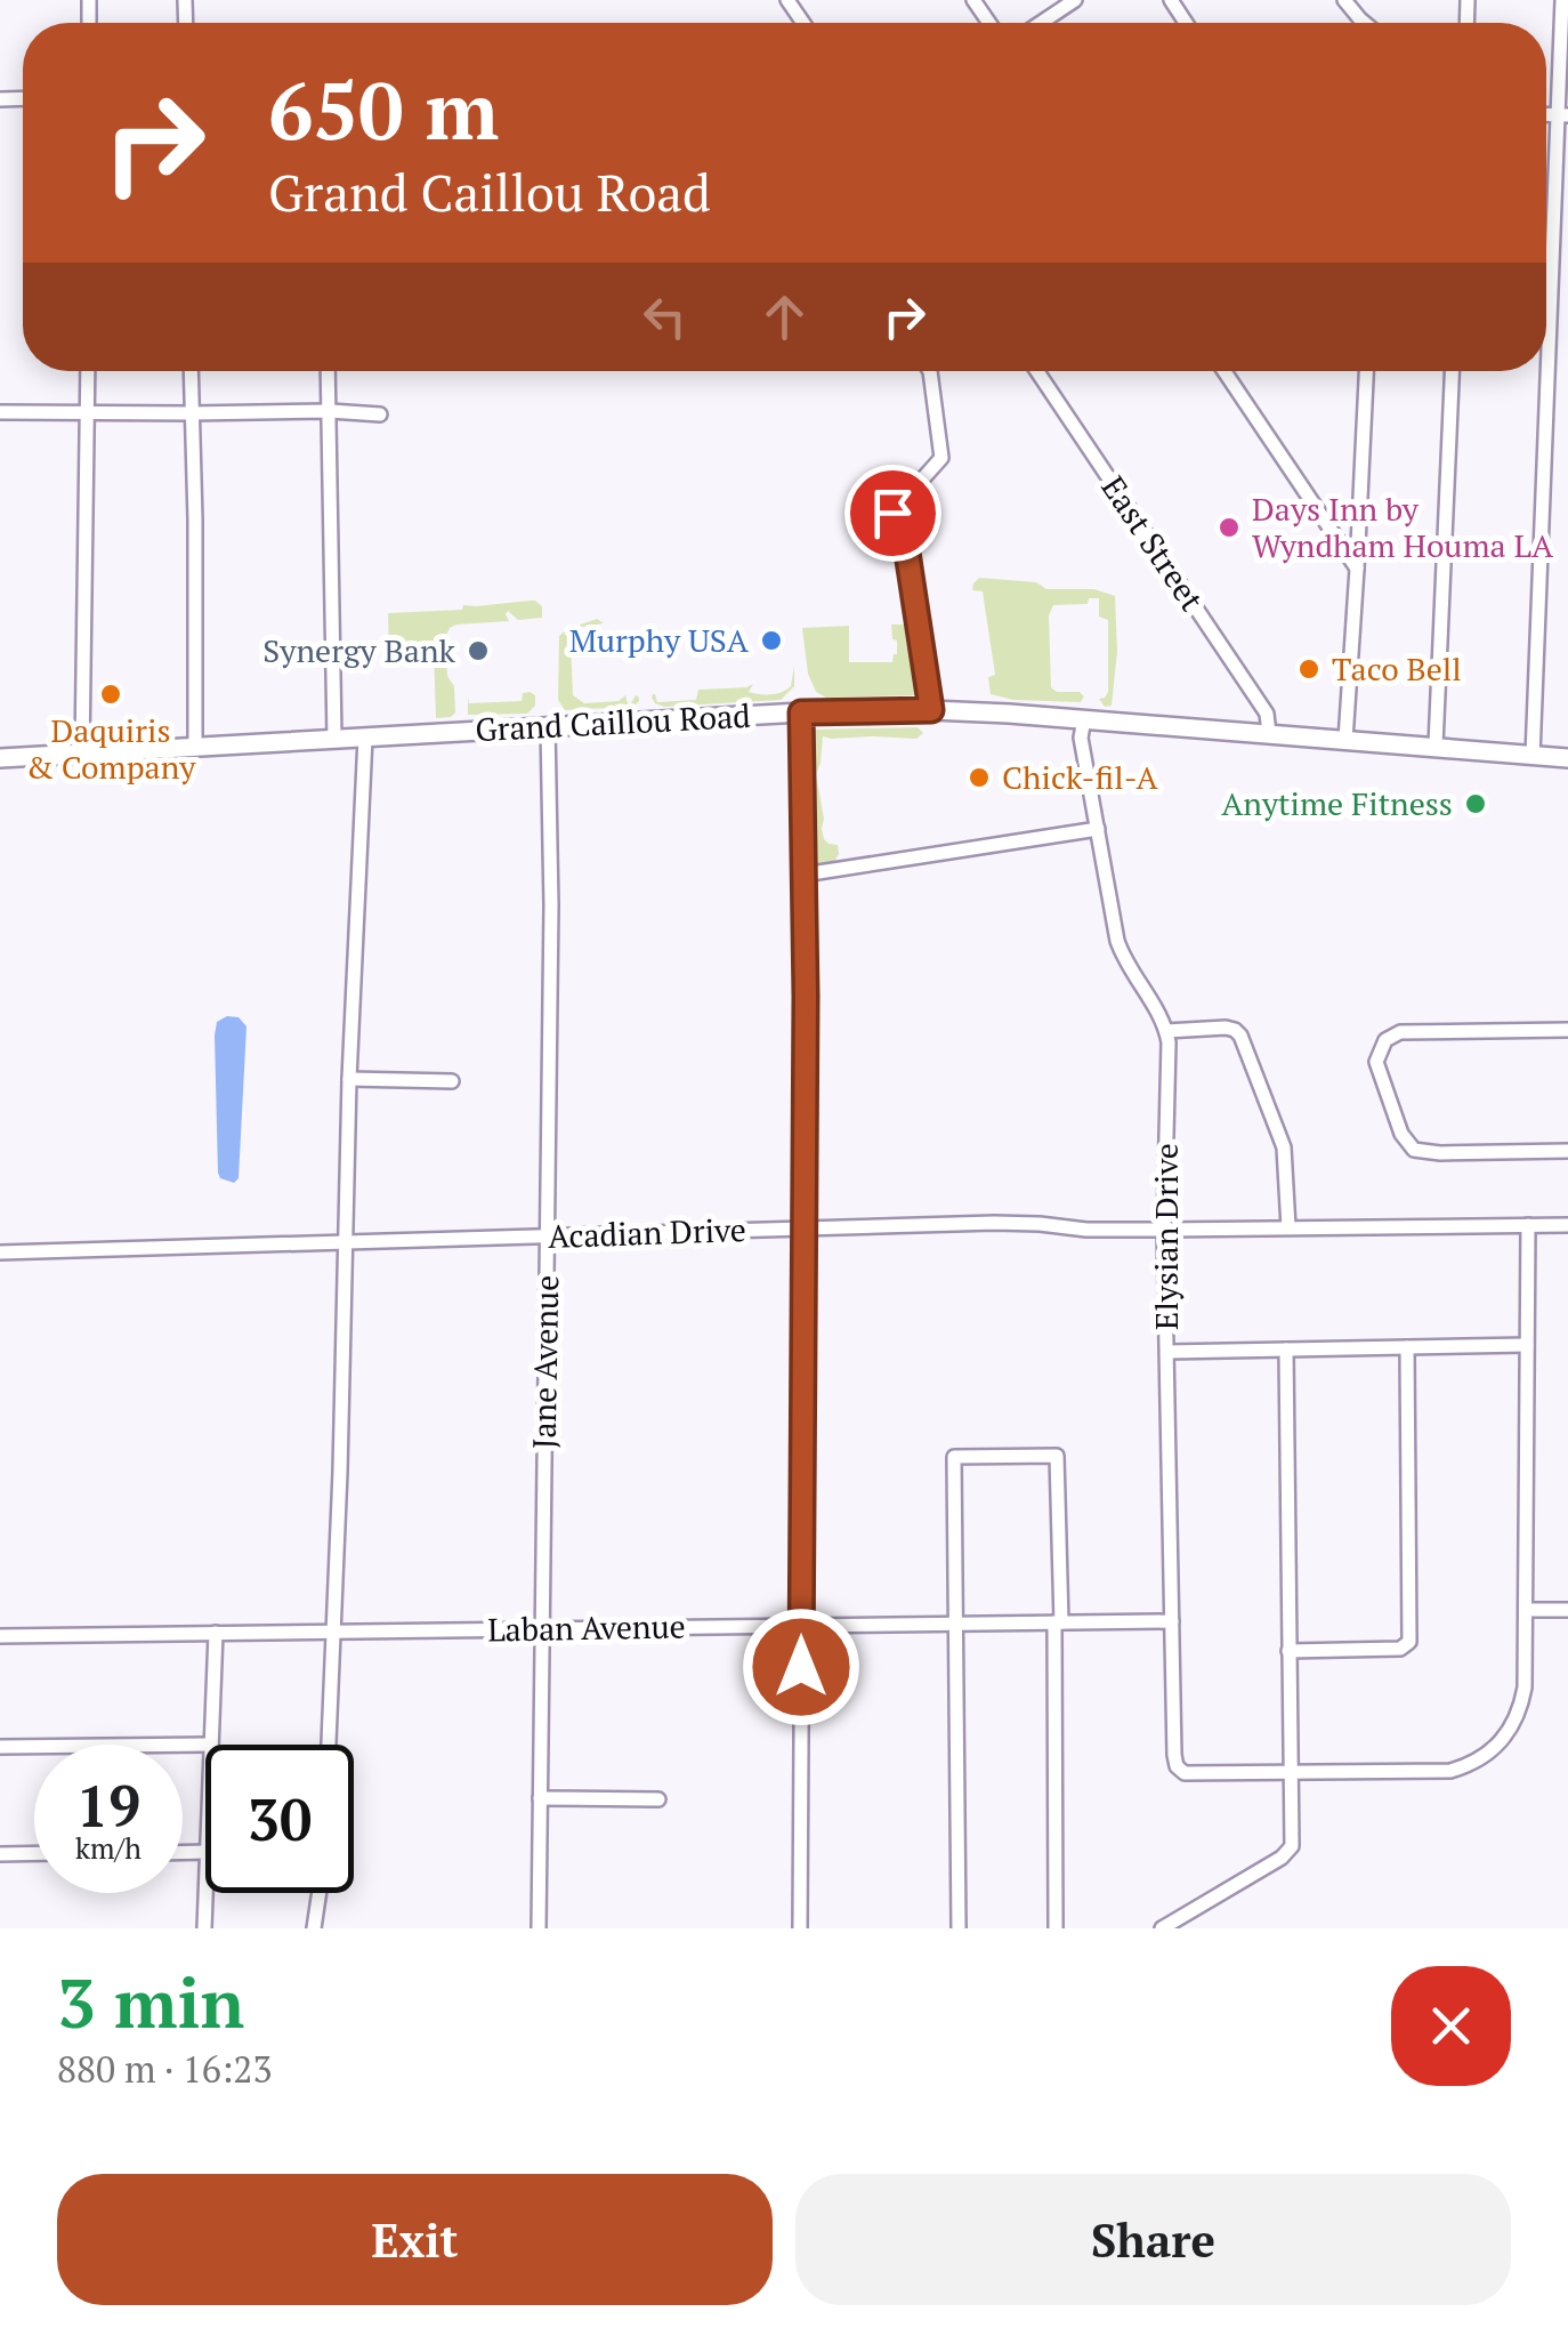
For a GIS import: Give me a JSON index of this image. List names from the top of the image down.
{
  "streets": {
    "main road": ["Grand Caillou Road"],
    "street": [
      "East Street",
      "Acadian Drive",
      "Elysian Drive",
      "Jane Avenue",
      "Laban Avenue"
    ]
  },
  "crossings": [
    ["East Street", "Grand Caillou Road"],
    ["Grand Caillou Road", "Elysian Drive"],
    ["Grand Caillou Road", "Jane Avenue"],
    ["Acadian Drive", "Elysian Drive"],
    ["Acadian Drive", "Jane Avenue"],
    ["Elysian Drive", "Laban Avenue"],
    ["Jane Avenue", "Laban Avenue"]
  ],
  "places": [
    "Days Inn by Wyndham Houma LA",
    "Murphy USA",
    "Synergy Bank",
    "Taco Bell",
    "Daquiris & Company",
    "Chick-fil-A",
    "Anytime Fitness"
  ],
  "page": {
    "turn": ["650 m", "Grand Caillou Road"],
    "speed": "19 km/h",
    "limit": "30",
    "heading": ["3 min", "880 m · 16:23"],
    "buttons": ["Exit", "Share"]
  }
}
